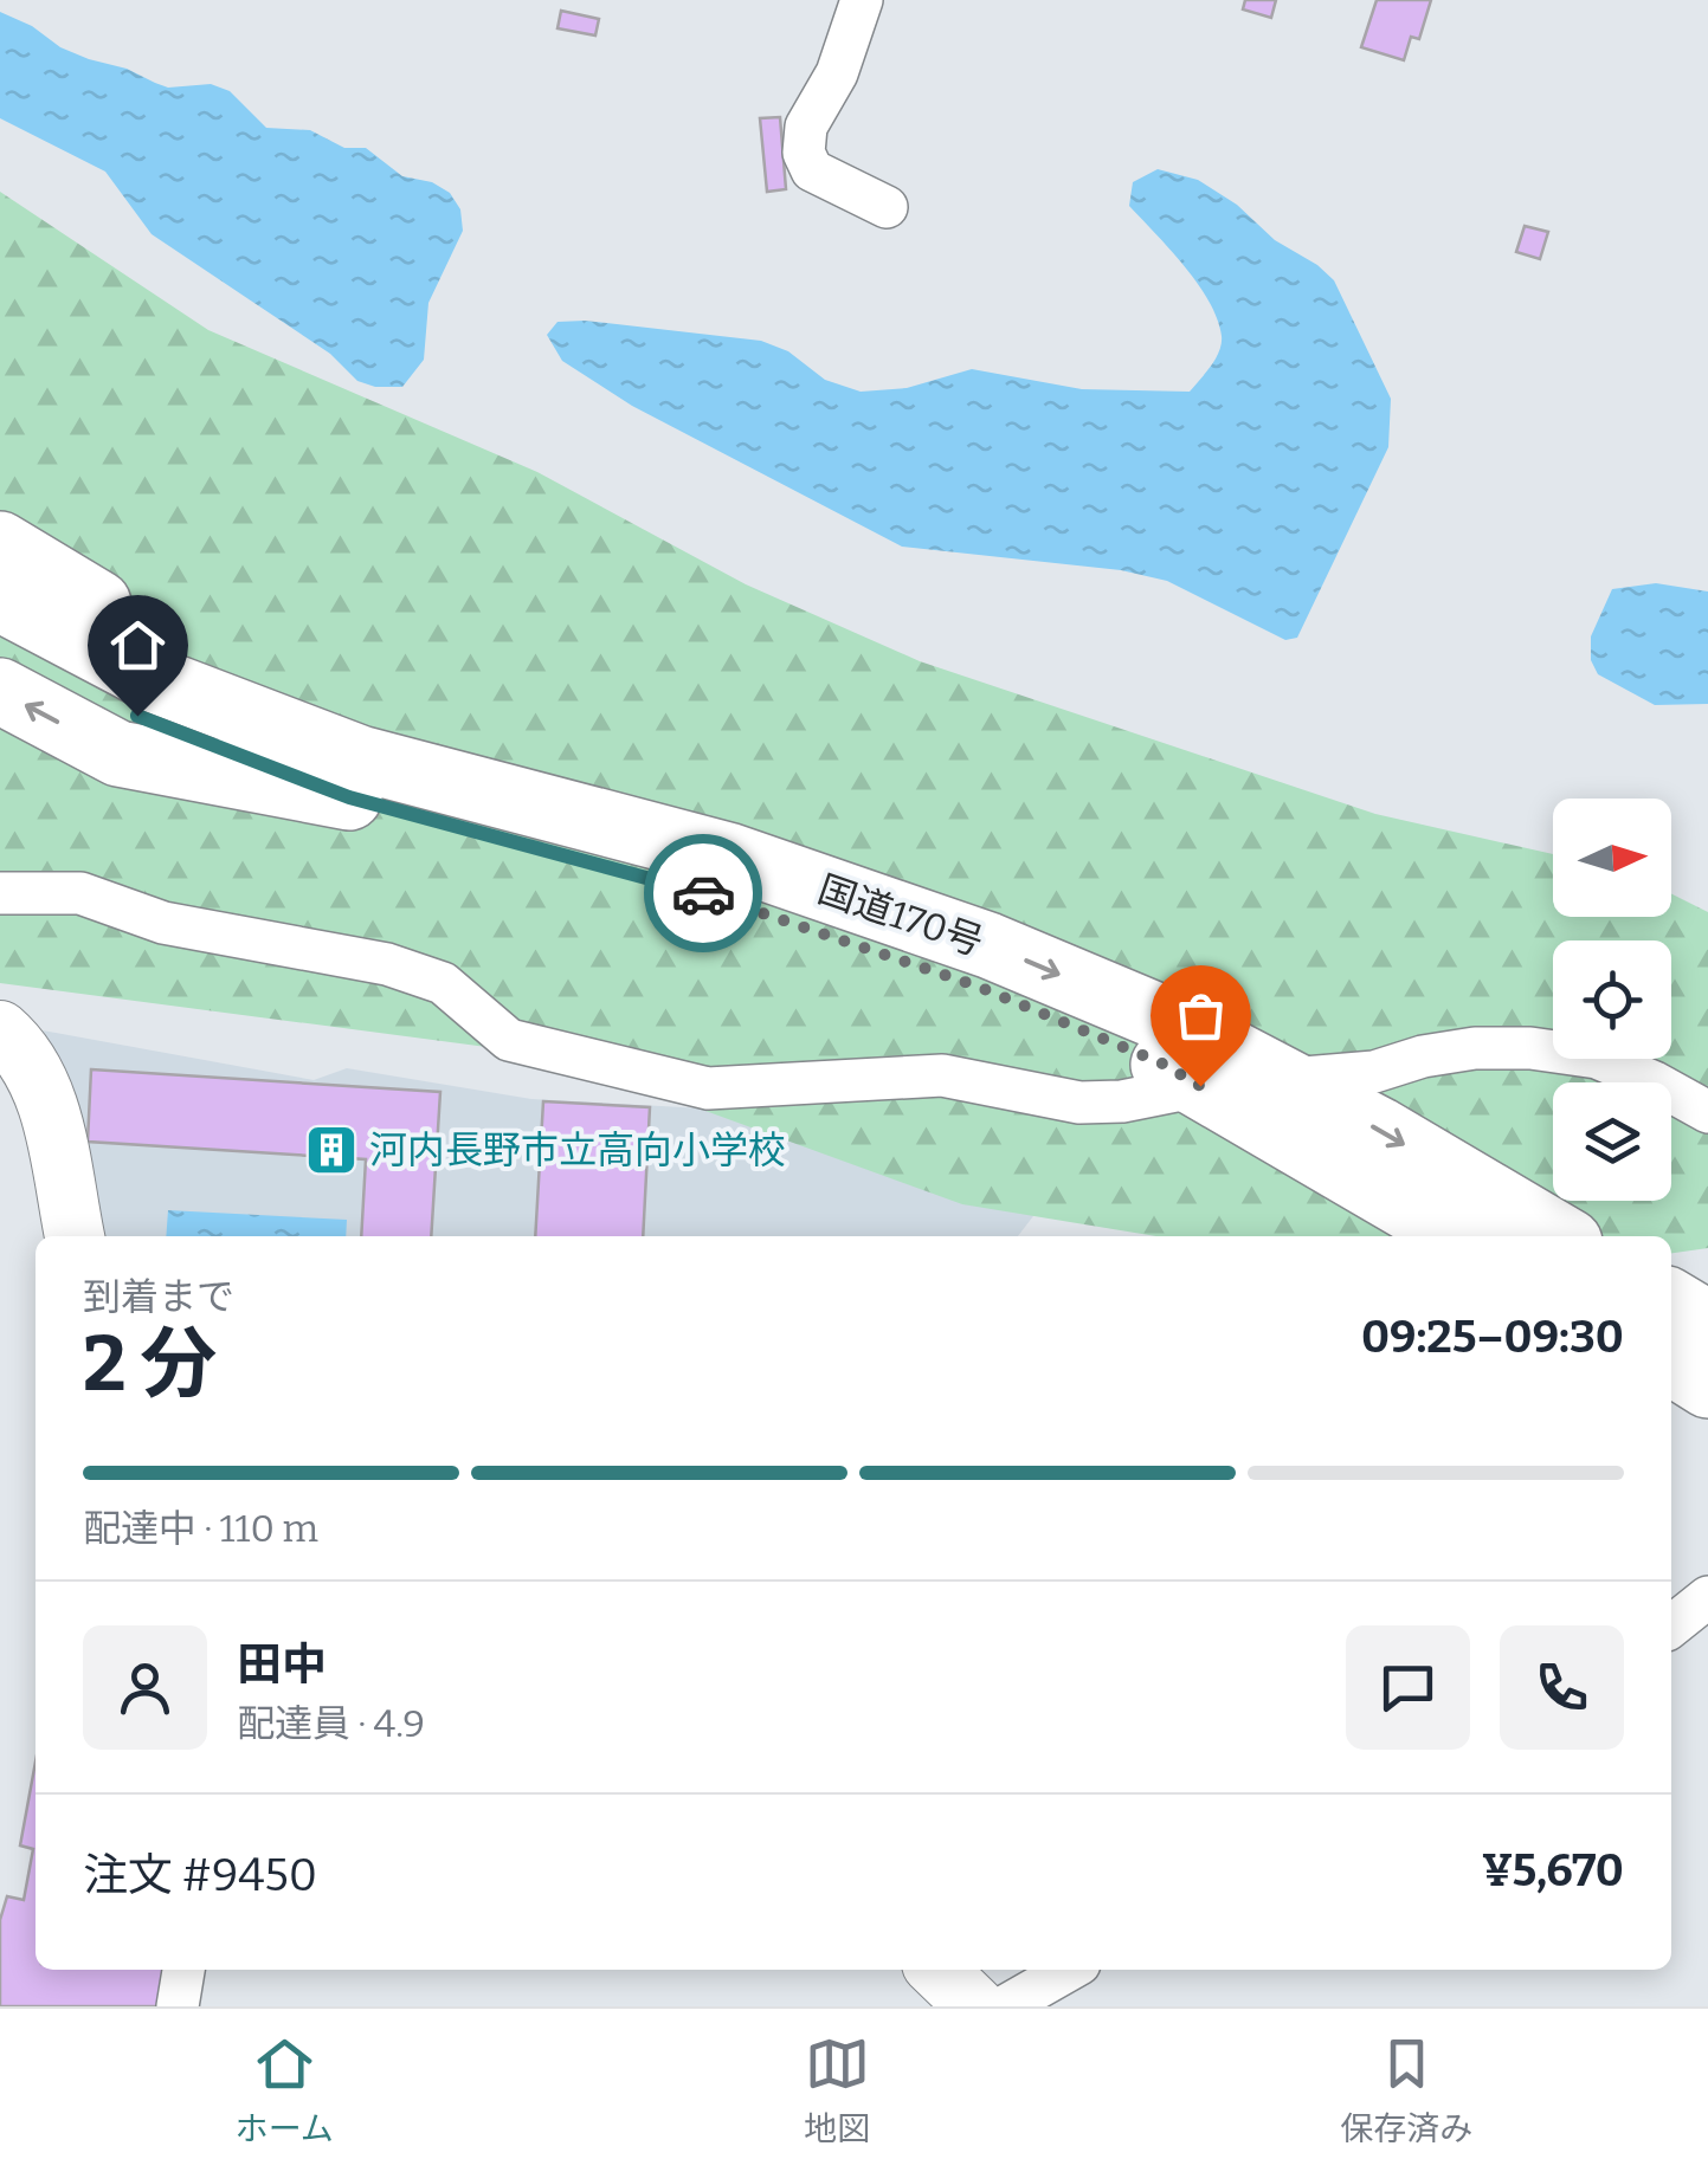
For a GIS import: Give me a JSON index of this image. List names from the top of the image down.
{
  "streets": {
    "highway": ["国道170号"]
  },
  "places": {
    "building": ["河内長野市立高向小学校"]
  },
  "north": "right",
  "page": {
    "heading": ["2 分", "到着まで", "09:25–09:30"],
    "panel": [
      "田中",
      "配達員 · 4.9",
      "注文 #9450",
      "¥5,670"
    ],
    "bar": "配達中 · 110 m",
    "tabs": ["ホーム", "地図", "保存済み"]
  }
}
